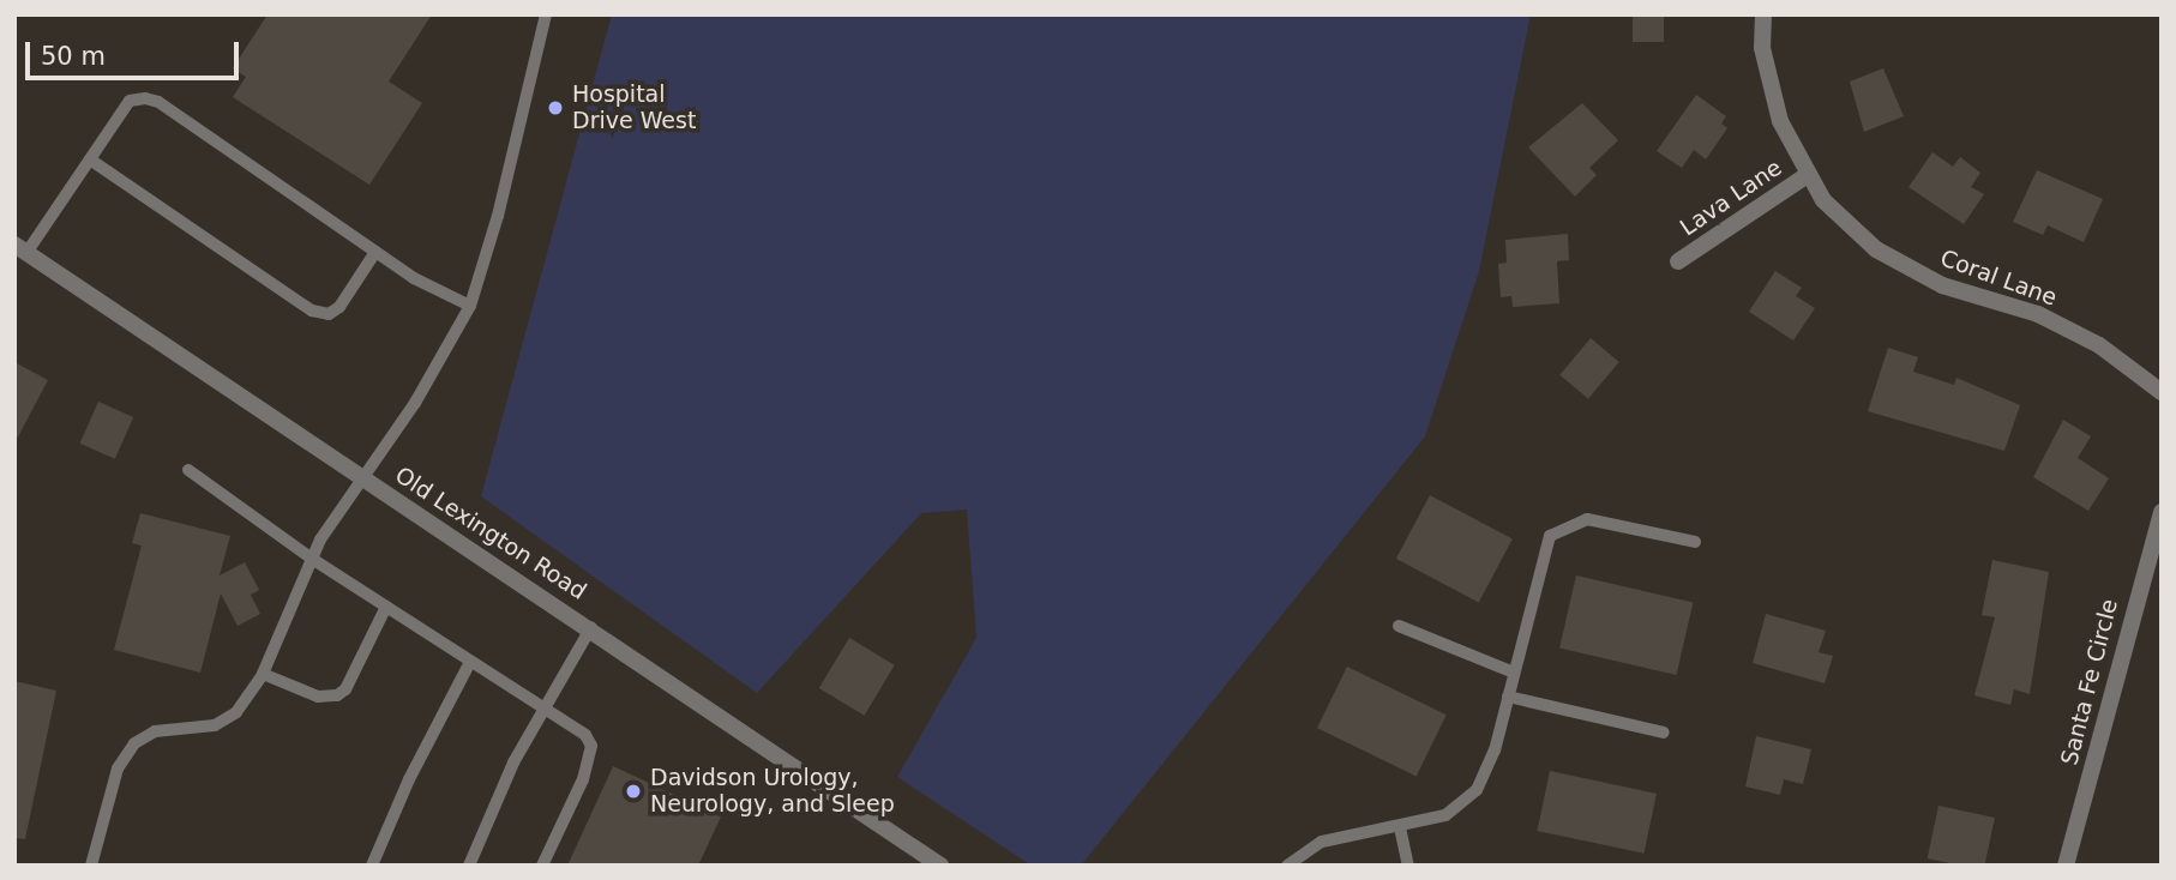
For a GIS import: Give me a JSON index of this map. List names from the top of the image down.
{
  "streets": {
    "street": [
      "Lava Lane",
      "Coral Lane",
      "Old Lexington Road",
      "Santa Fe Circle"
    ]
  },
  "crossings": [
    ["Lava Lane", "Coral Lane"]
  ],
  "places": ["Hospital Drive West", "Davidson Urology, Neurology, and Sleep"],
  "scale_bar": "50 m"
}
